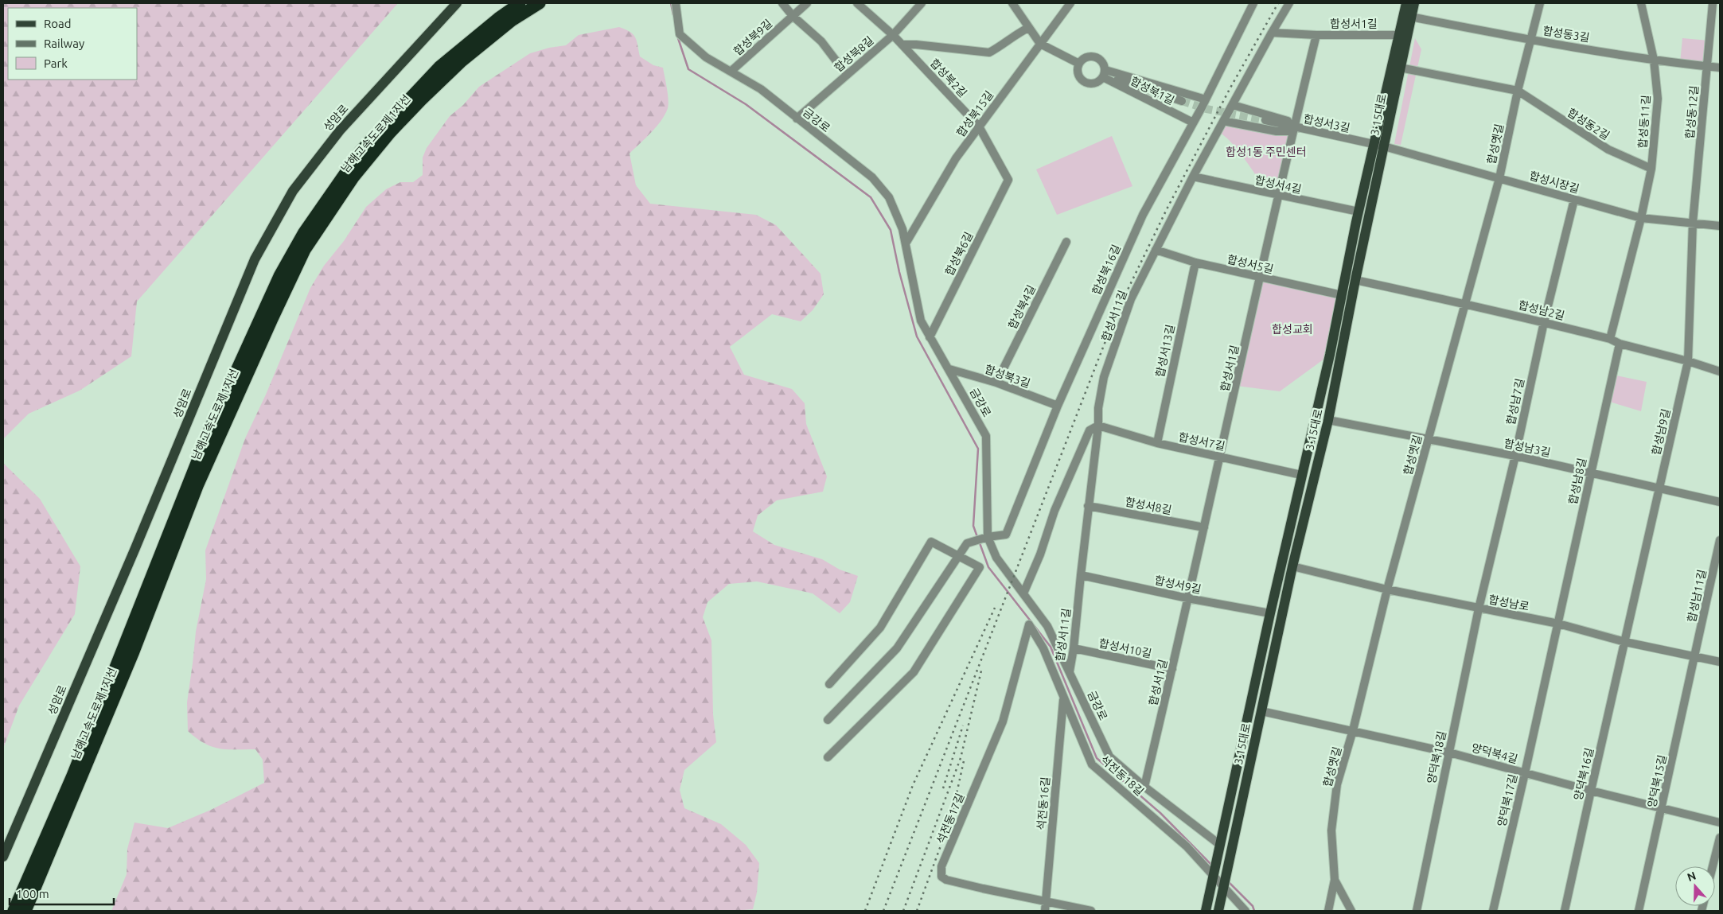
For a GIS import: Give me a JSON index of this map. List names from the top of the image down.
{
  "streets": {
    "highway": ["남해고속도로제1지선"],
    "main road": ["3·15대로", "성암로"],
    "street": [
      "합성서1길",
      "합성동3길",
      "합성북9길",
      "합성북8길",
      "합성북2길",
      "합성북1길",
      "합성동12길",
      "합성북15길",
      "금강로",
      "합성동11길",
      "합성서3길",
      "합성동2길",
      "합성옛길",
      "합성시장길",
      "합성서4길",
      "합성북6길",
      "합성서5길",
      "합성북16길",
      "합성북4길",
      "합성남2길",
      "합성서11길",
      "합성서13길",
      "합성북3길",
      "합성남7길",
      "합성남9길",
      "합성서7길",
      "합성남3길",
      "합성남8길",
      "합성서8길",
      "합성서9길",
      "합성남11길",
      "합성남로",
      "합성서10길",
      "양덕북4길",
      "양덕북18길",
      "양덕북16길",
      "석전동18길",
      "양덕북15길",
      "양덕북17길",
      "석전동16길",
      "석전동17길"
    ]
  },
  "crossings": [
    ["합성서1길", "3·15대로"],
    ["합성서1길", "금강로"],
    ["합성서1길", "합성서3길"],
    ["합성서1길", "합성서4길"],
    ["합성서1길", "합성서5길"],
    ["합성서1길", "합성서7길"],
    ["합성서1길", "합성서8길"],
    ["합성서1길", "합성서9길"],
    ["합성서1길", "합성서10길"],
    ["합성동3길", "합성동12길"],
    ["합성동3길", "3·15대로"],
    ["합성동3길", "합성동11길"],
    ["합성동3길", "합성옛길"],
    ["합성북9길", "금강로"],
    ["합성북8길", "합성북2길"],
    ["합성북8길", "금강로"],
    ["합성북2길", "합성북15길"],
    ["합성북2길", "합성북6길"],
    ["합성북1길", "합성북16길"],
    ["합성동12길", "합성시장길"],
    ["합성동12길", "합성남9길"],
    ["합성북15길", "금강로"],
    ["3·15대로", "금강로"],
    ["3·15대로", "합성서3길"],
    ["3·15대로", "합성시장길"],
    ["3·15대로", "합성서4길"],
    ["3·15대로", "합성서5길"],
    ["3·15대로", "합성남2길"],
    ["3·15대로", "합성서7길"],
    ["3·15대로", "합성남3길"],
    ["3·15대로", "합성서9길"],
    ["3·15대로", "합성남로"],
    ["3·15대로", "양덕북4길"],
    ["3·15대로", "석전동18길"],
    ["금강로", "합성북6길"],
    ["금강로", "합성북16길"],
    ["금강로", "합성서11길"],
    ["금강로", "합성북3길"],
    ["합성동11길", "합성동2길"],
    ["합성동11길", "합성시장길"],
    ["합성서3길", "합성시장길"],
    ["합성동2길", "합성옛길"],
    ["합성옛길", "합성시장길"],
    ["합성옛길", "합성남2길"],
    ["합성옛길", "합성남3길"],
    ["합성옛길", "합성남로"],
    ["합성옛길", "양덕북4길"],
    ["합성시장길", "합성남7길"],
    ["합성시장길", "합성남9길"],
    ["합성서4길", "합성서11길"],
    ["합성서5길", "합성서11길"],
    ["합성서5길", "합성서13길"],
    ["합성북16길", "합성북3길"],
    ["합성북4길", "합성북3길"],
    ["합성남2길", "합성남7길"],
    ["합성남2길", "합성남9길"],
    ["합성남2길", "합성남8길"],
    ["합성서11길", "합성서7길"],
    ["합성서11길", "합성서8길"],
    ["합성서11길", "합성서9길"],
    ["합성서11길", "합성서10길"],
    ["합성서13길", "합성서7길"],
    ["합성남7길", "합성남3길"],
    ["합성남7길", "합성남로"],
    ["합성남7길", "양덕북18길"],
    ["합성남9길", "합성남3길"],
    ["합성남9길", "합성남로"],
    ["합성남9길", "양덕북16길"],
    ["합성남3길", "합성남8길"],
    ["합성남8길", "합성남로"],
    ["합성남8길", "양덕북17길"],
    ["합성남11길", "합성남로"],
    ["합성남11길", "양덕북15길"],
    ["합성남로", "양덕북18길"],
    ["합성남로", "양덕북16길"],
    ["합성남로", "양덕북15길"],
    ["합성남로", "양덕북17길"],
    ["양덕북4길", "양덕북18길"],
    ["양덕북4길", "양덕북16길"],
    ["양덕북4길", "양덕북15길"],
    ["양덕북4길", "양덕북17길"],
    ["석전동18길", "석전동16길"],
    ["석전동18길", "석전동17길"],
    ["석전동16길", "석전동17길"]
  ],
  "parks": ["합성1동 주민센터", "합성교회"],
  "legend": ["Road", "Railway", "Park"],
  "scale_bar": "100 m",
  "north": "top"
}
